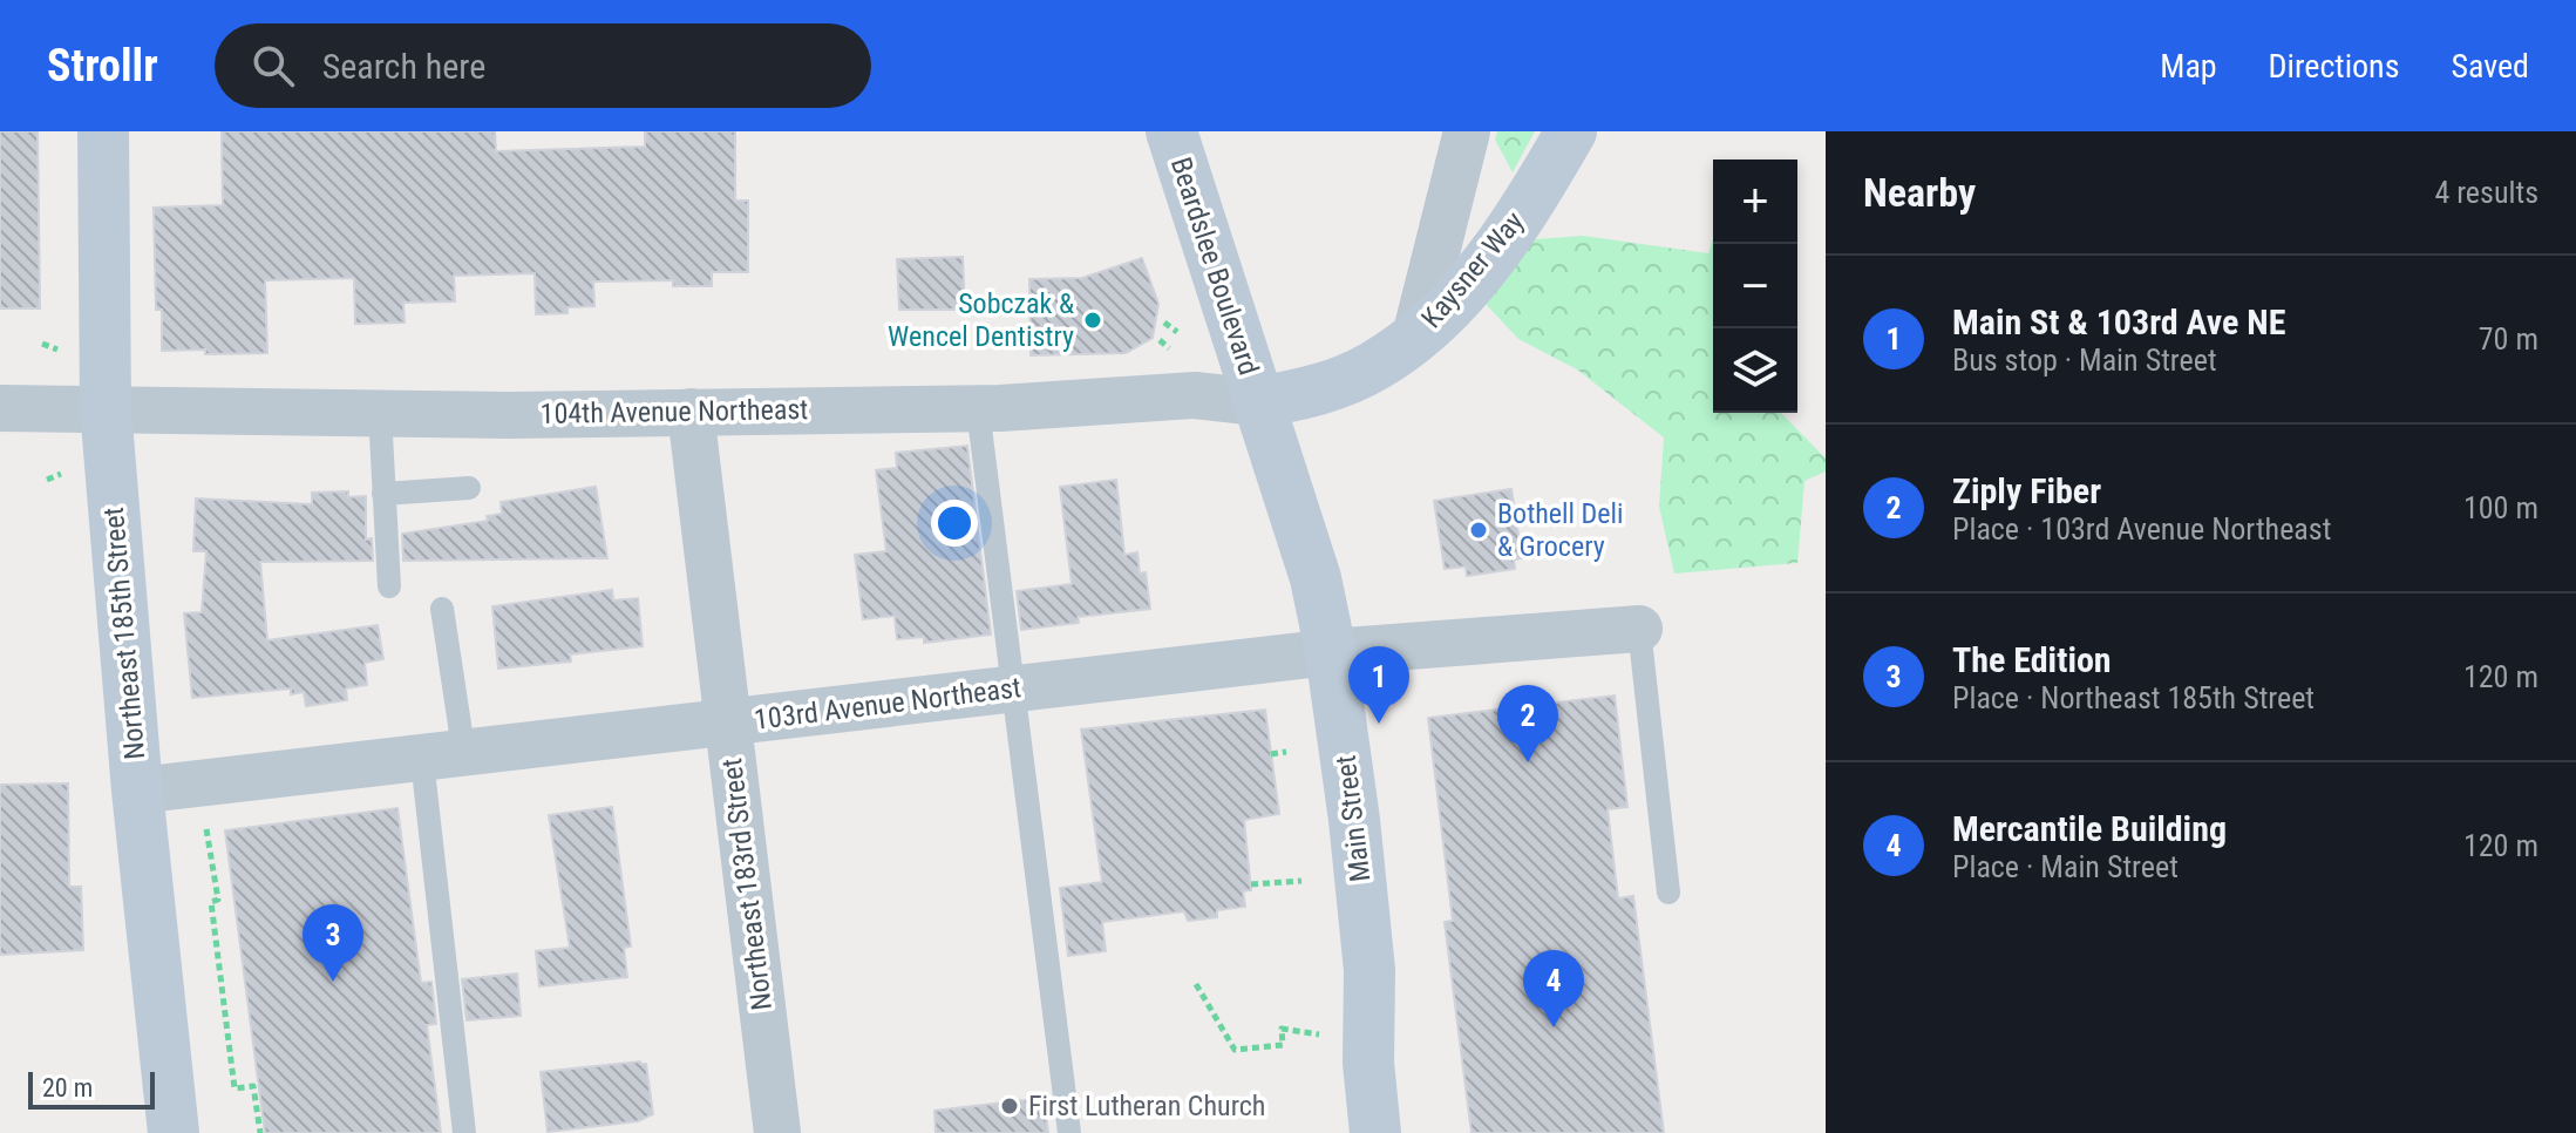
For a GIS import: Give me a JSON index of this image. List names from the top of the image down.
{
  "streets": {
    "main road": [
      "Beardslee Boulevard",
      "Kaysner Way",
      "104th Avenue Northeast",
      "Northeast 185th Street",
      "Main Street"
    ],
    "street": ["103rd Avenue Northeast", "Northeast 183rd Street"]
  },
  "crossings": [
    ["Beardslee Boulevard", "104th Avenue Northeast"],
    ["Beardslee Boulevard", "Main Street"],
    ["Kaysner Way", "104th Avenue Northeast"],
    ["104th Avenue Northeast", "Northeast 185th Street"],
    ["104th Avenue Northeast", "Main Street"],
    ["104th Avenue Northeast", "Northeast 183rd Street"],
    ["Northeast 185th Street", "103rd Avenue Northeast"],
    ["103rd Avenue Northeast", "Main Street"],
    ["103rd Avenue Northeast", "Northeast 183rd Street"]
  ],
  "places": ["Sobczak & Wencel Dentistry", "Bothell Deli & Grocery", "First Lutheran Church"],
  "scale_bar": "20 m",
  "page": {
    "header": "Strollr",
    "search": "Search here",
    "nav": ["Map", "Directions", "Saved"],
    "heading": ["Nearby", "4 results"],
    "map_buttons": ["+", "−"],
    "list": [
      {
        "mark": "1",
        "name": "Main St & 103rd Ave NE",
        "note": "Bus stop · Main Street",
        "value": "70 m"
      },
      {
        "mark": "2",
        "name": "Ziply Fiber",
        "note": "Place · 103rd Avenue Northeast",
        "value": "100 m"
      },
      {
        "mark": "3",
        "name": "The Edition",
        "note": "Place · Northeast 185th Street",
        "value": "120 m"
      },
      {
        "mark": "4",
        "name": "Mercantile Building",
        "note": "Place · Main Street",
        "value": "120 m"
      }
    ],
    "pins": [
      "1",
      "2",
      "3",
      "4"
    ],
    "scale": "20 m"
  }
}
